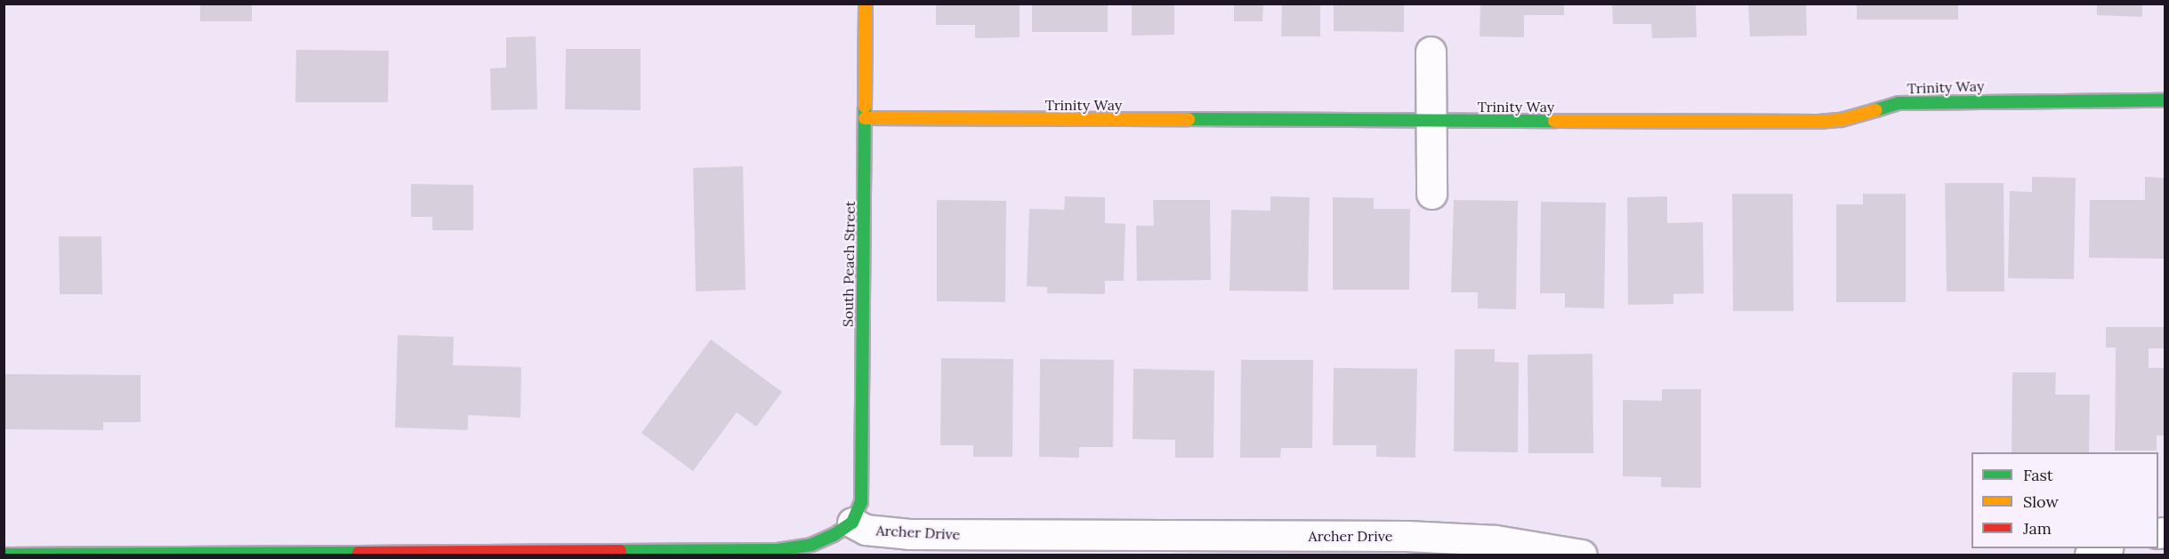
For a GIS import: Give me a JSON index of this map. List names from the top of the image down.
{
  "streets": {
    "street": ["Trinity Way", "South Peach Street", "Archer Drive"]
  },
  "crossings": [
    ["Trinity Way", "South Peach Street"],
    ["South Peach Street", "Archer Drive"]
  ],
  "legend": ["Fast", "Slow", "Jam"]
}
